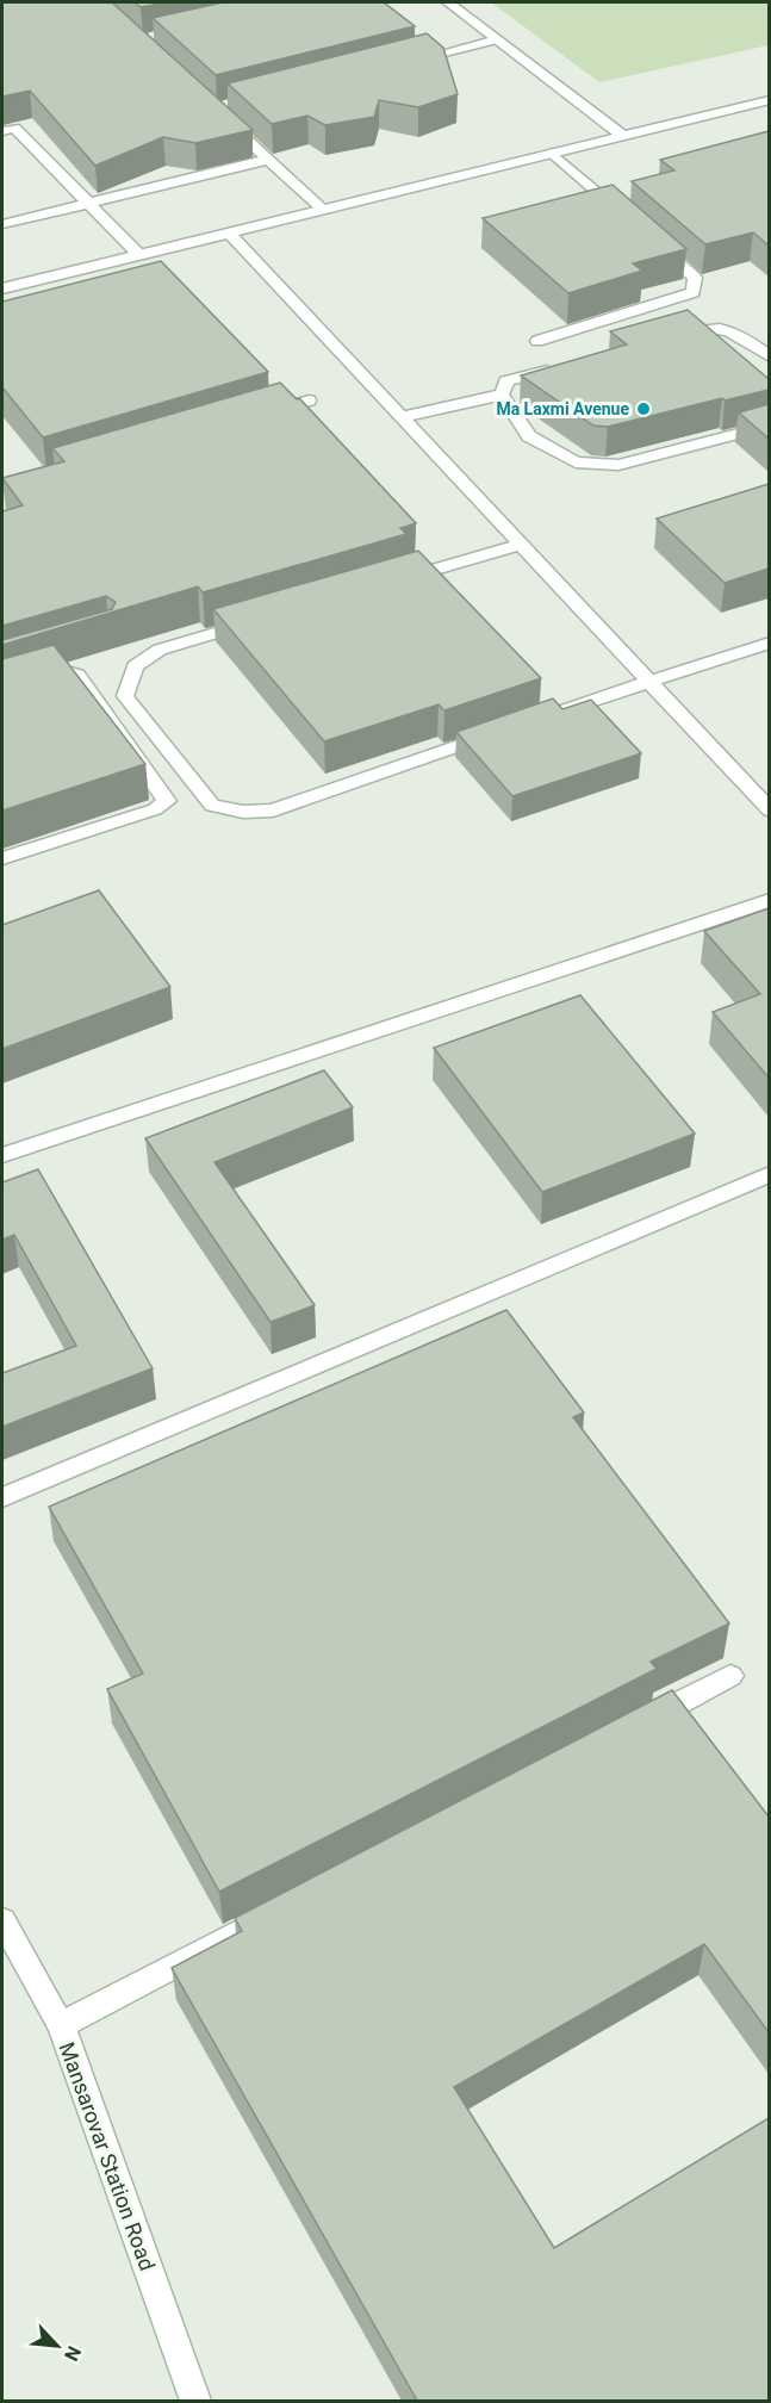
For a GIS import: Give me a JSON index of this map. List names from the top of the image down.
{
  "streets": {
    "street": ["Mansarovar Station Road"]
  },
  "places": ["Ma Laxmi Avenue"],
  "north": "bottom right"
}
